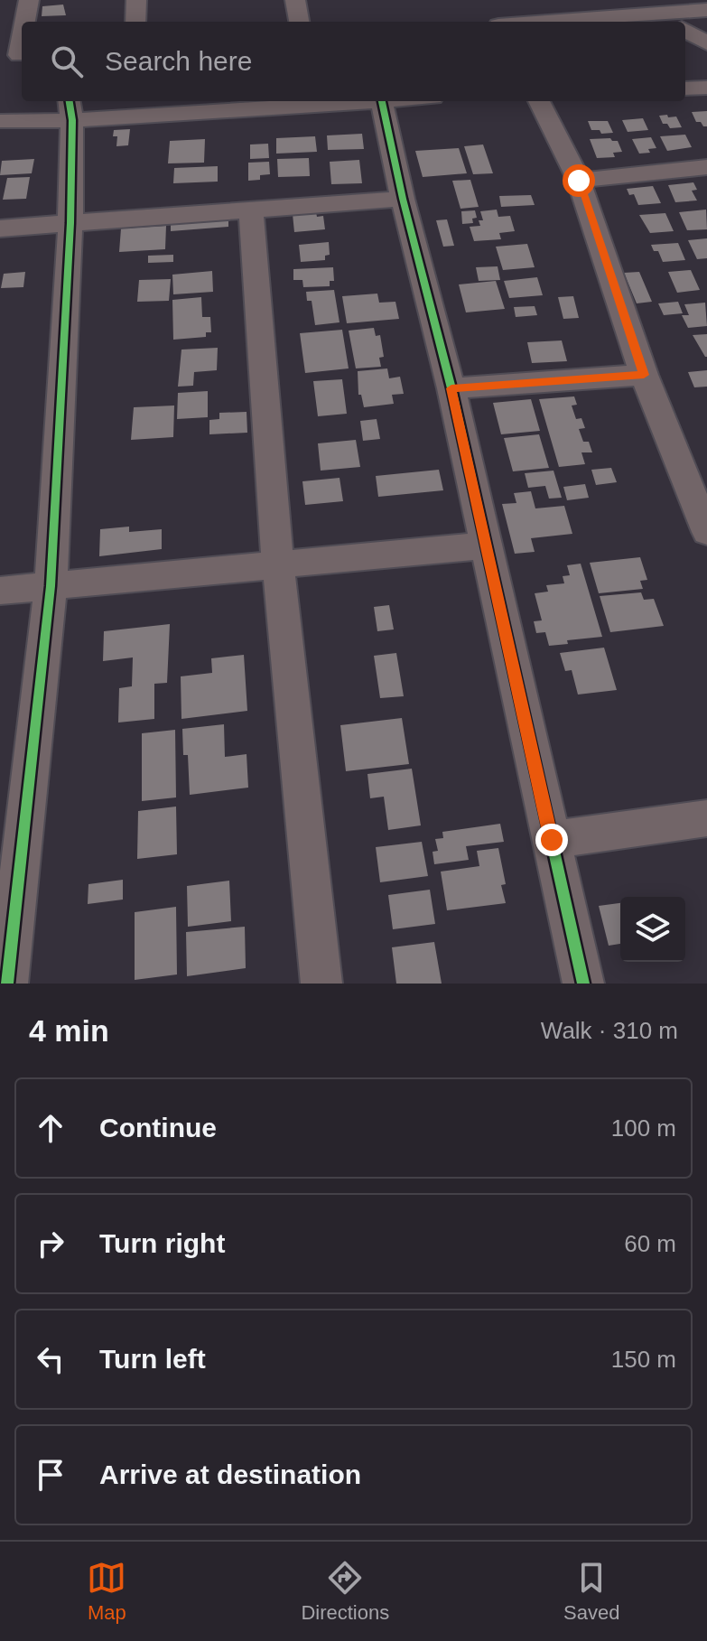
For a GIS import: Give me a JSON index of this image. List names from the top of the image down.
{
  "page": {
    "search": "Search here",
    "heading": ["4 min", "Walk · 310 m"],
    "list": [
      ["Continue", "100 m"],
      ["Turn right", "60 m"],
      ["Turn left", "150 m"],
      "Arrive at destination"
    ],
    "nav": ["Map", "Directions", "Saved"]
  }
}
